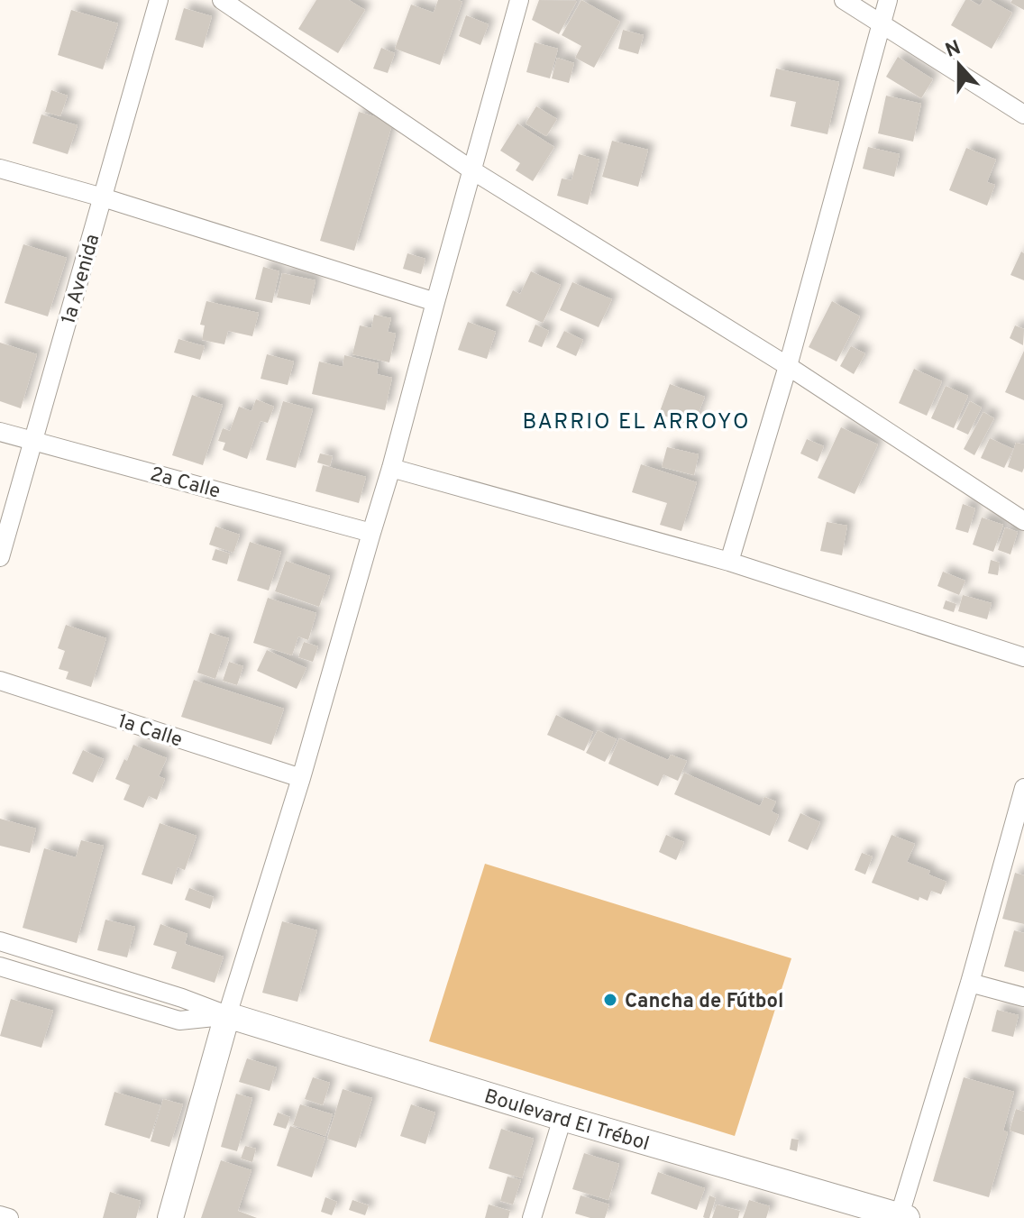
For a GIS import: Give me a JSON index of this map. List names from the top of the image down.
{
  "streets": {
    "main road": ["Boulevard El Trébol"],
    "street": ["1a Avenida", "2a Calle", "1a Calle"]
  },
  "crossings": [
    ["1a Avenida", "2a Calle"]
  ],
  "districts": ["BARRIO EL ARROYO"],
  "places": ["Cancha de Fútbol"],
  "north": "top"
}
